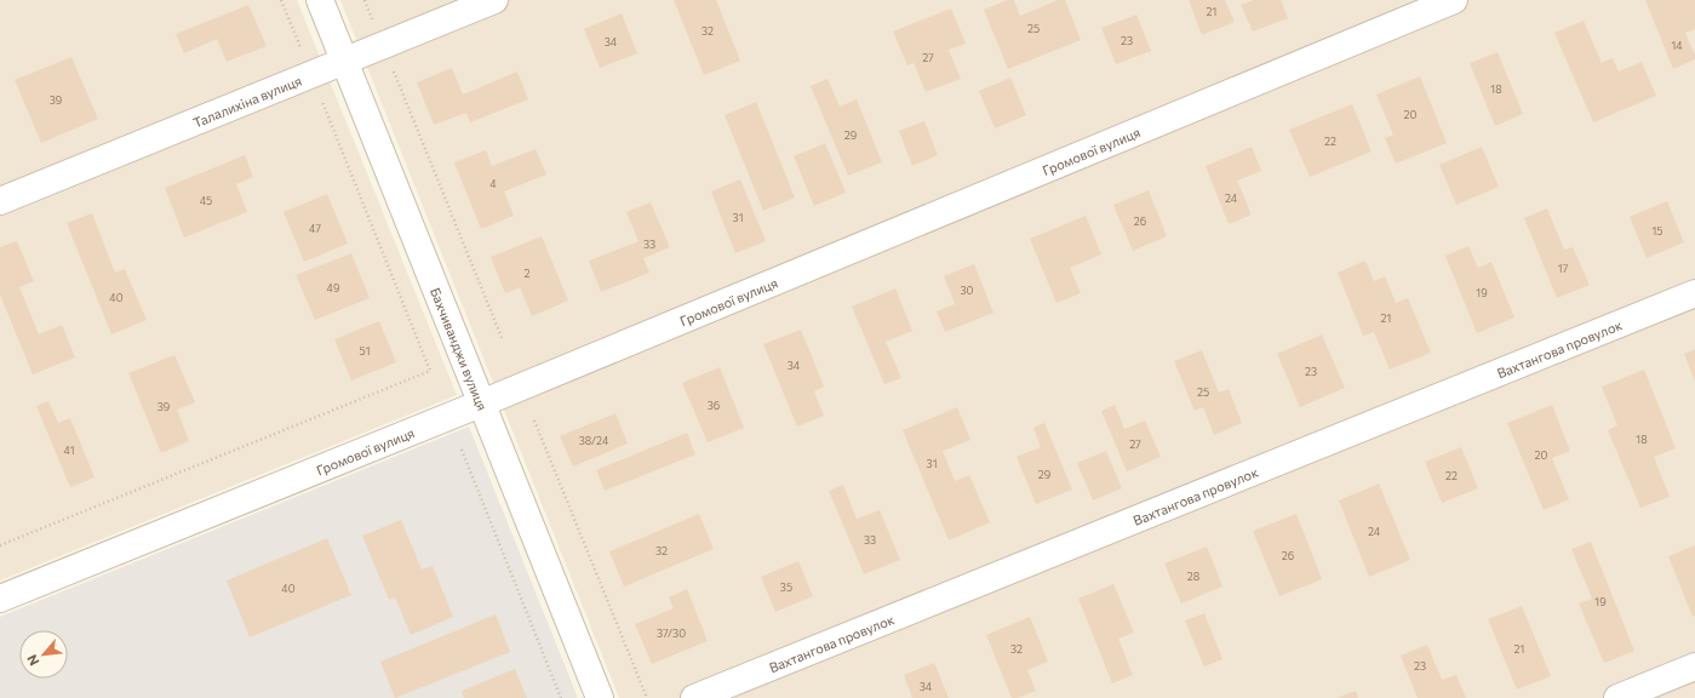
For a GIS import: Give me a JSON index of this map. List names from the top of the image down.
{
  "streets": {
    "street": [
      "Талалихіна вулиця",
      "Громової вулиця",
      "Вахтангова провулок",
      "Бахчиванджи вулиця"
    ]
  },
  "crossings": [
    ["Талалихіна вулиця", "Бахчиванджи вулиця"],
    ["Громової вулиця", "Бахчиванджи вулиця"]
  ],
  "house_numbers": [
    "21",
    "25",
    "32",
    "23",
    "34",
    "14",
    "27",
    "18",
    "39",
    "20",
    "29",
    "22",
    "4",
    "24",
    "45",
    "31",
    "26",
    "47",
    "15",
    "33",
    "17",
    "2",
    "49",
    "30",
    "19",
    "40",
    "21",
    "51",
    "34",
    "23",
    "25",
    "36",
    "39",
    "18",
    "38/24",
    "27",
    "41",
    "20",
    "31",
    "29",
    "22",
    "24",
    "33",
    "32",
    "26",
    "28",
    "35",
    "40",
    "19",
    "37/30",
    "32",
    "21",
    "23",
    "34"
  ],
  "north": "bottom left"
}
